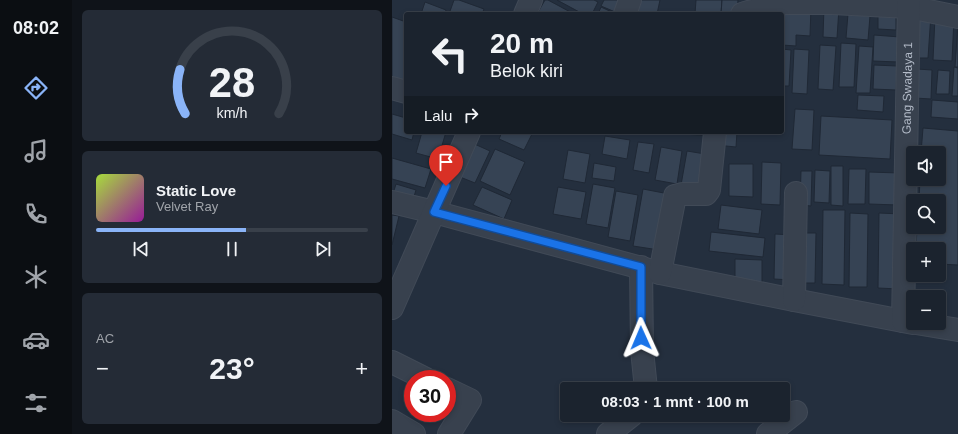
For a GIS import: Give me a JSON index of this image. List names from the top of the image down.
{
  "streets": {
    "street": ["Gang Swadaya 1"]
  },
  "page": {
    "tabs": "08:02",
    "turn": ["20 m", "Belok kiri"],
    "then": "Lalu",
    "map_buttons": ["+", "−"],
    "song": ["Static Love", "Velvet Ray"],
    "tile": "AC",
    "heat": ["−", "23°", "+"],
    "limit": "30",
    "trip": "08:03 · 1 mnt · 100 m",
    "gauge": ["28", "km/h"]
  }
}
